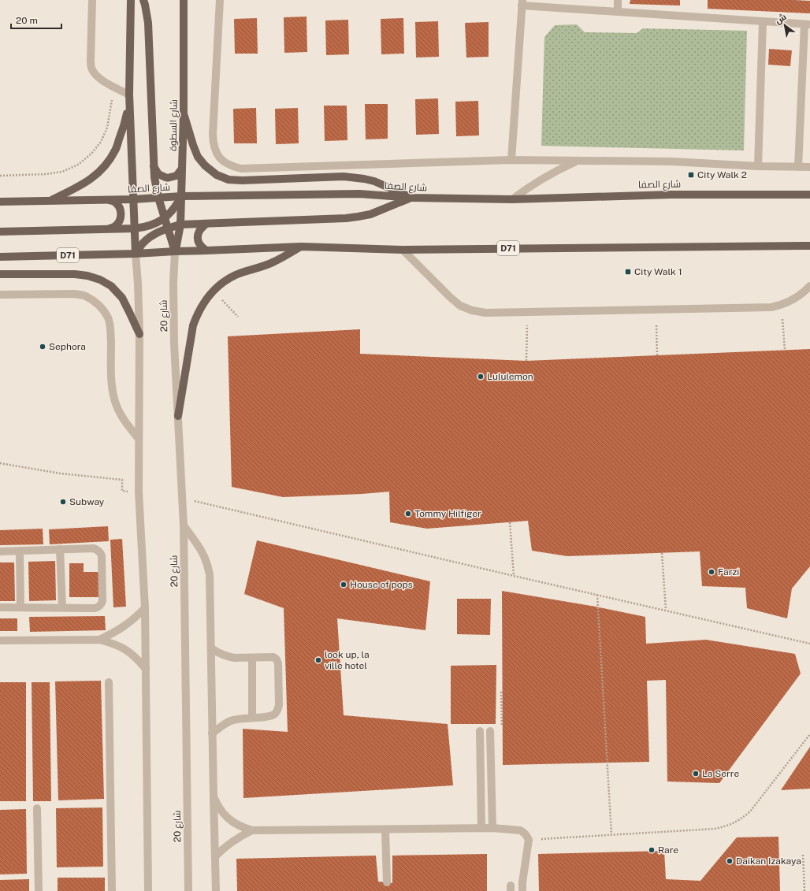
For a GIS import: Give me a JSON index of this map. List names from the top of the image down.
{
  "streets": {
    "main road": ["شارع السطوة", "شارع الصفا", "D71"],
    "street": ["شارع 20"]
  },
  "crossings": [
    ["شارع السطوة", "شارع الصفا"],
    ["شارع السطوة", "D71"],
    ["شارع السطوة", "شارع 20"],
    ["D71", "شارع 20"]
  ],
  "places": {
    "transit": ["City Walk 2", "City Walk 1"],
    "other": [
      "Sephora",
      "Lululemon",
      "Subway",
      "Tommy Hilfiger",
      "Farzi",
      "House of pops",
      "look up, la ville hotel",
      "La Serre",
      "Rare",
      "Daikan Izakaya"
    ]
  },
  "scale_bar": "20 m",
  "north": "top left"
}
